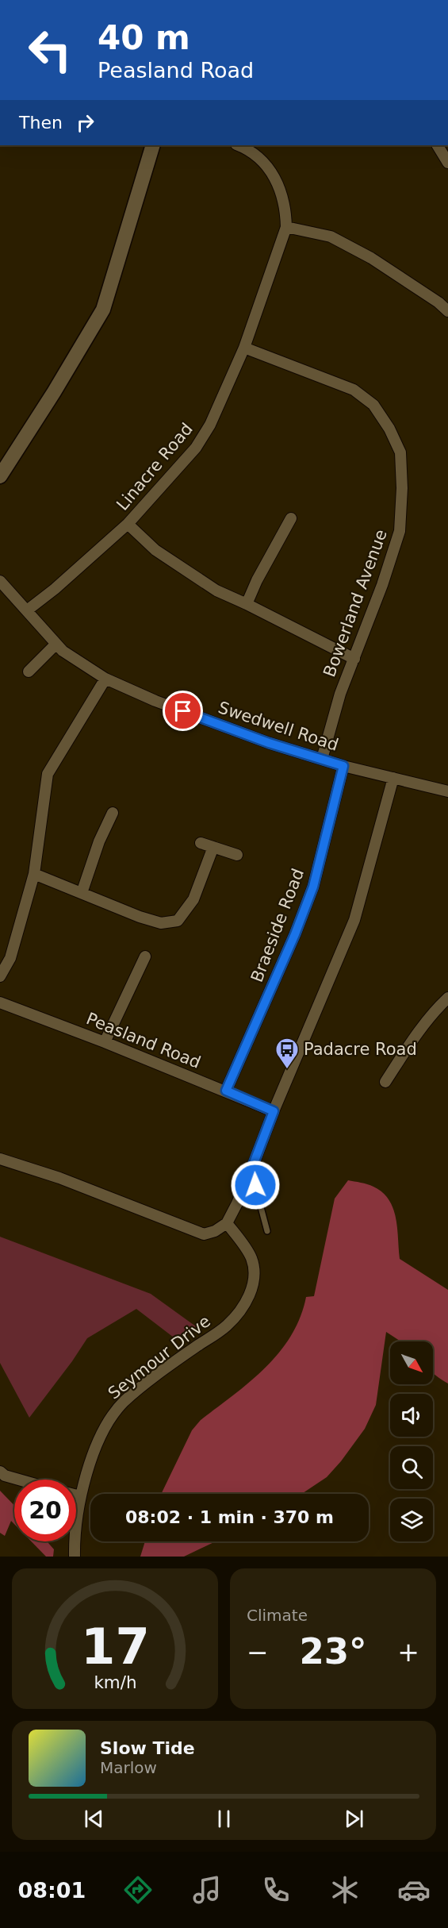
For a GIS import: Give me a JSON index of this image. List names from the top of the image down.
{
  "streets": {
    "street": [
      "Linacre Road",
      "Bowerland Avenue",
      "Swedwell Road",
      "Braeside Road",
      "Peasland Road",
      "Seymour Drive"
    ]
  },
  "crossings": [
    ["Linacre Road", "Bowerland Avenue"],
    ["Linacre Road", "Swedwell Road"],
    ["Bowerland Avenue", "Swedwell Road"],
    ["Swedwell Road", "Braeside Road"],
    ["Braeside Road", "Peasland Road"]
  ],
  "places": {
    "bus stop": ["Padacre Road"]
  },
  "north": "bottom right",
  "page": {
    "turn": ["40 m", "Peasland Road"],
    "then": "Then",
    "limit": "20",
    "trip": "08:02 · 1 min · 370 m",
    "tile": "Climate",
    "heat": ["−", "23°", "+"],
    "song": ["Slow Tide", "Marlow"],
    "tabs": "08:01",
    "gauge": ["17", "km/h"]
  }
}
